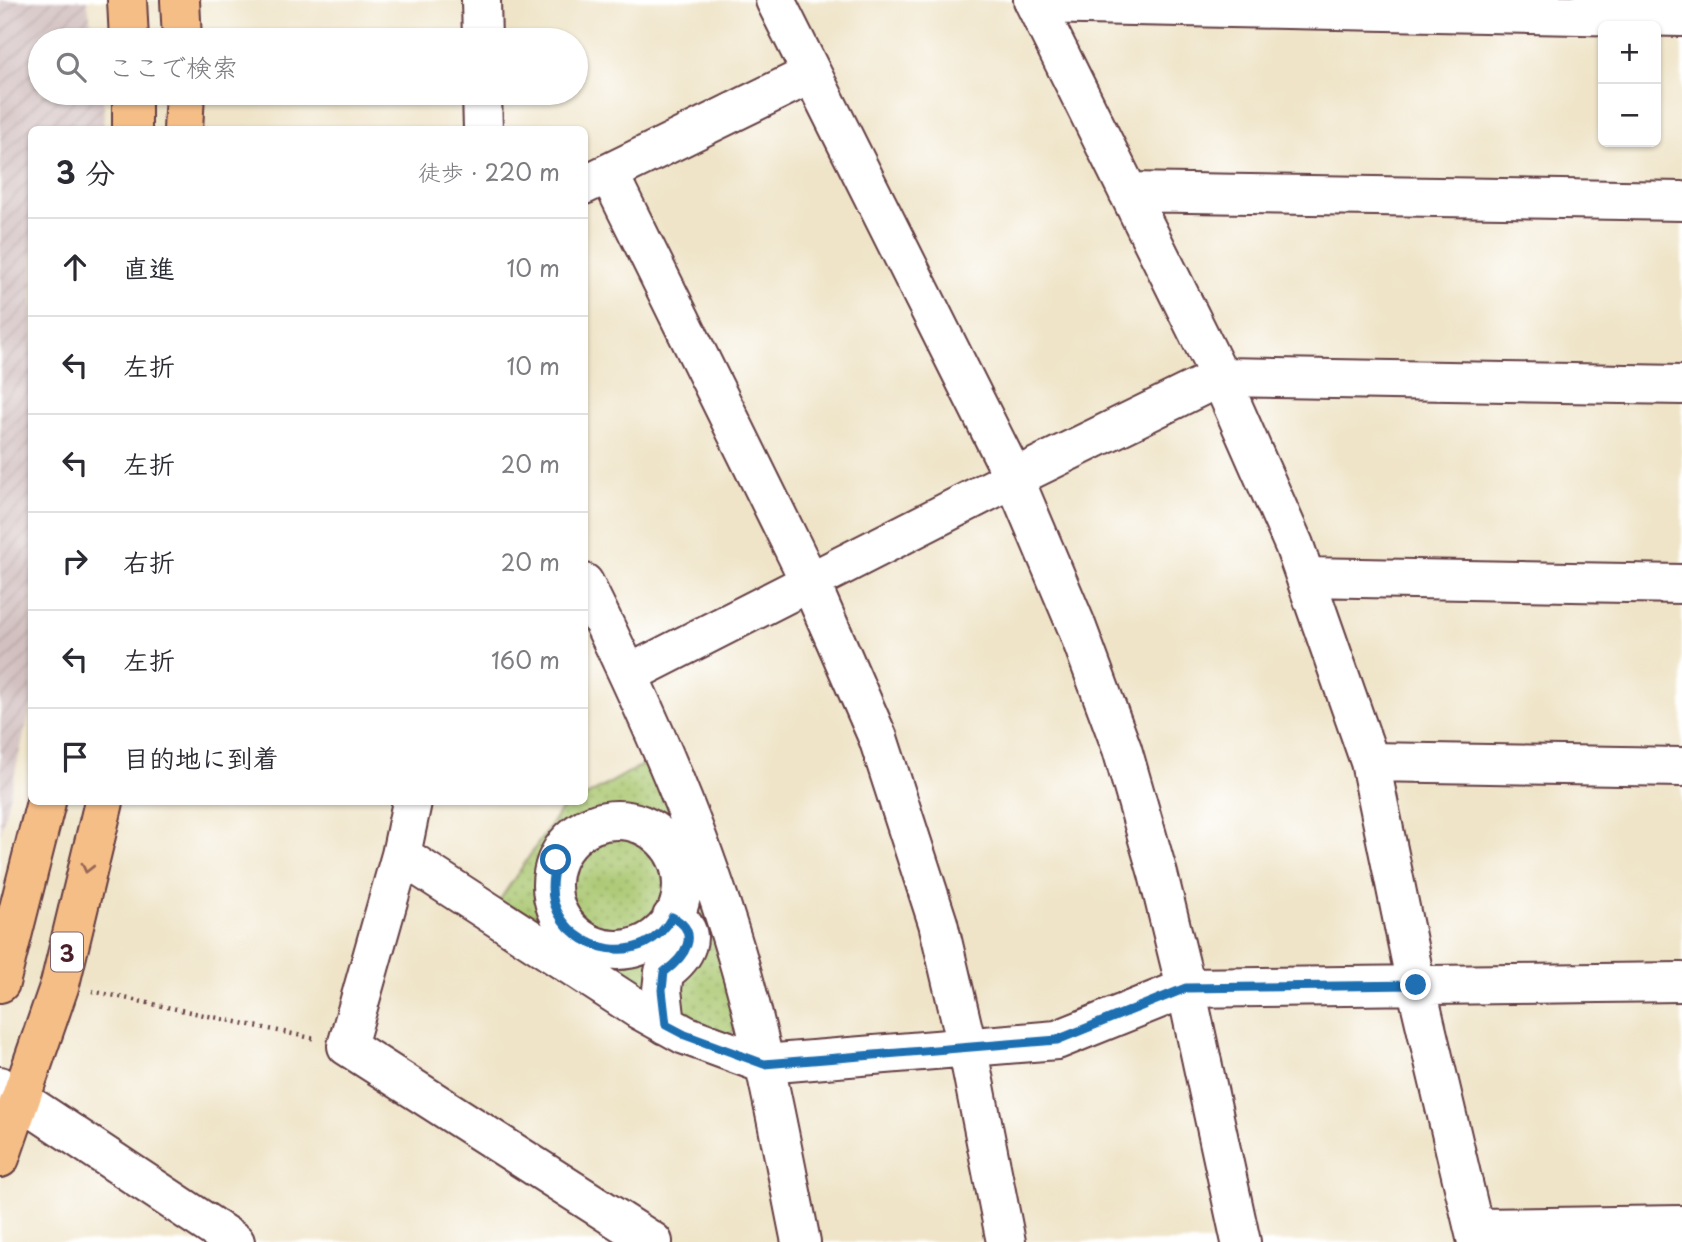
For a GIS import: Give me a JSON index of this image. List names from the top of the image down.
{
  "streets": {
    "highway": ["3"]
  },
  "page": {
    "map_buttons": ["+", "−"],
    "search": "ここで検索",
    "heading": ["3 分", "徒歩 · 220 m"],
    "list": [
      ["直進", "10 m"],
      ["左折", "10 m"],
      ["左折", "20 m"],
      ["右折", "20 m"],
      ["左折", "160 m"],
      "目的地に到着"
    ]
  }
}
